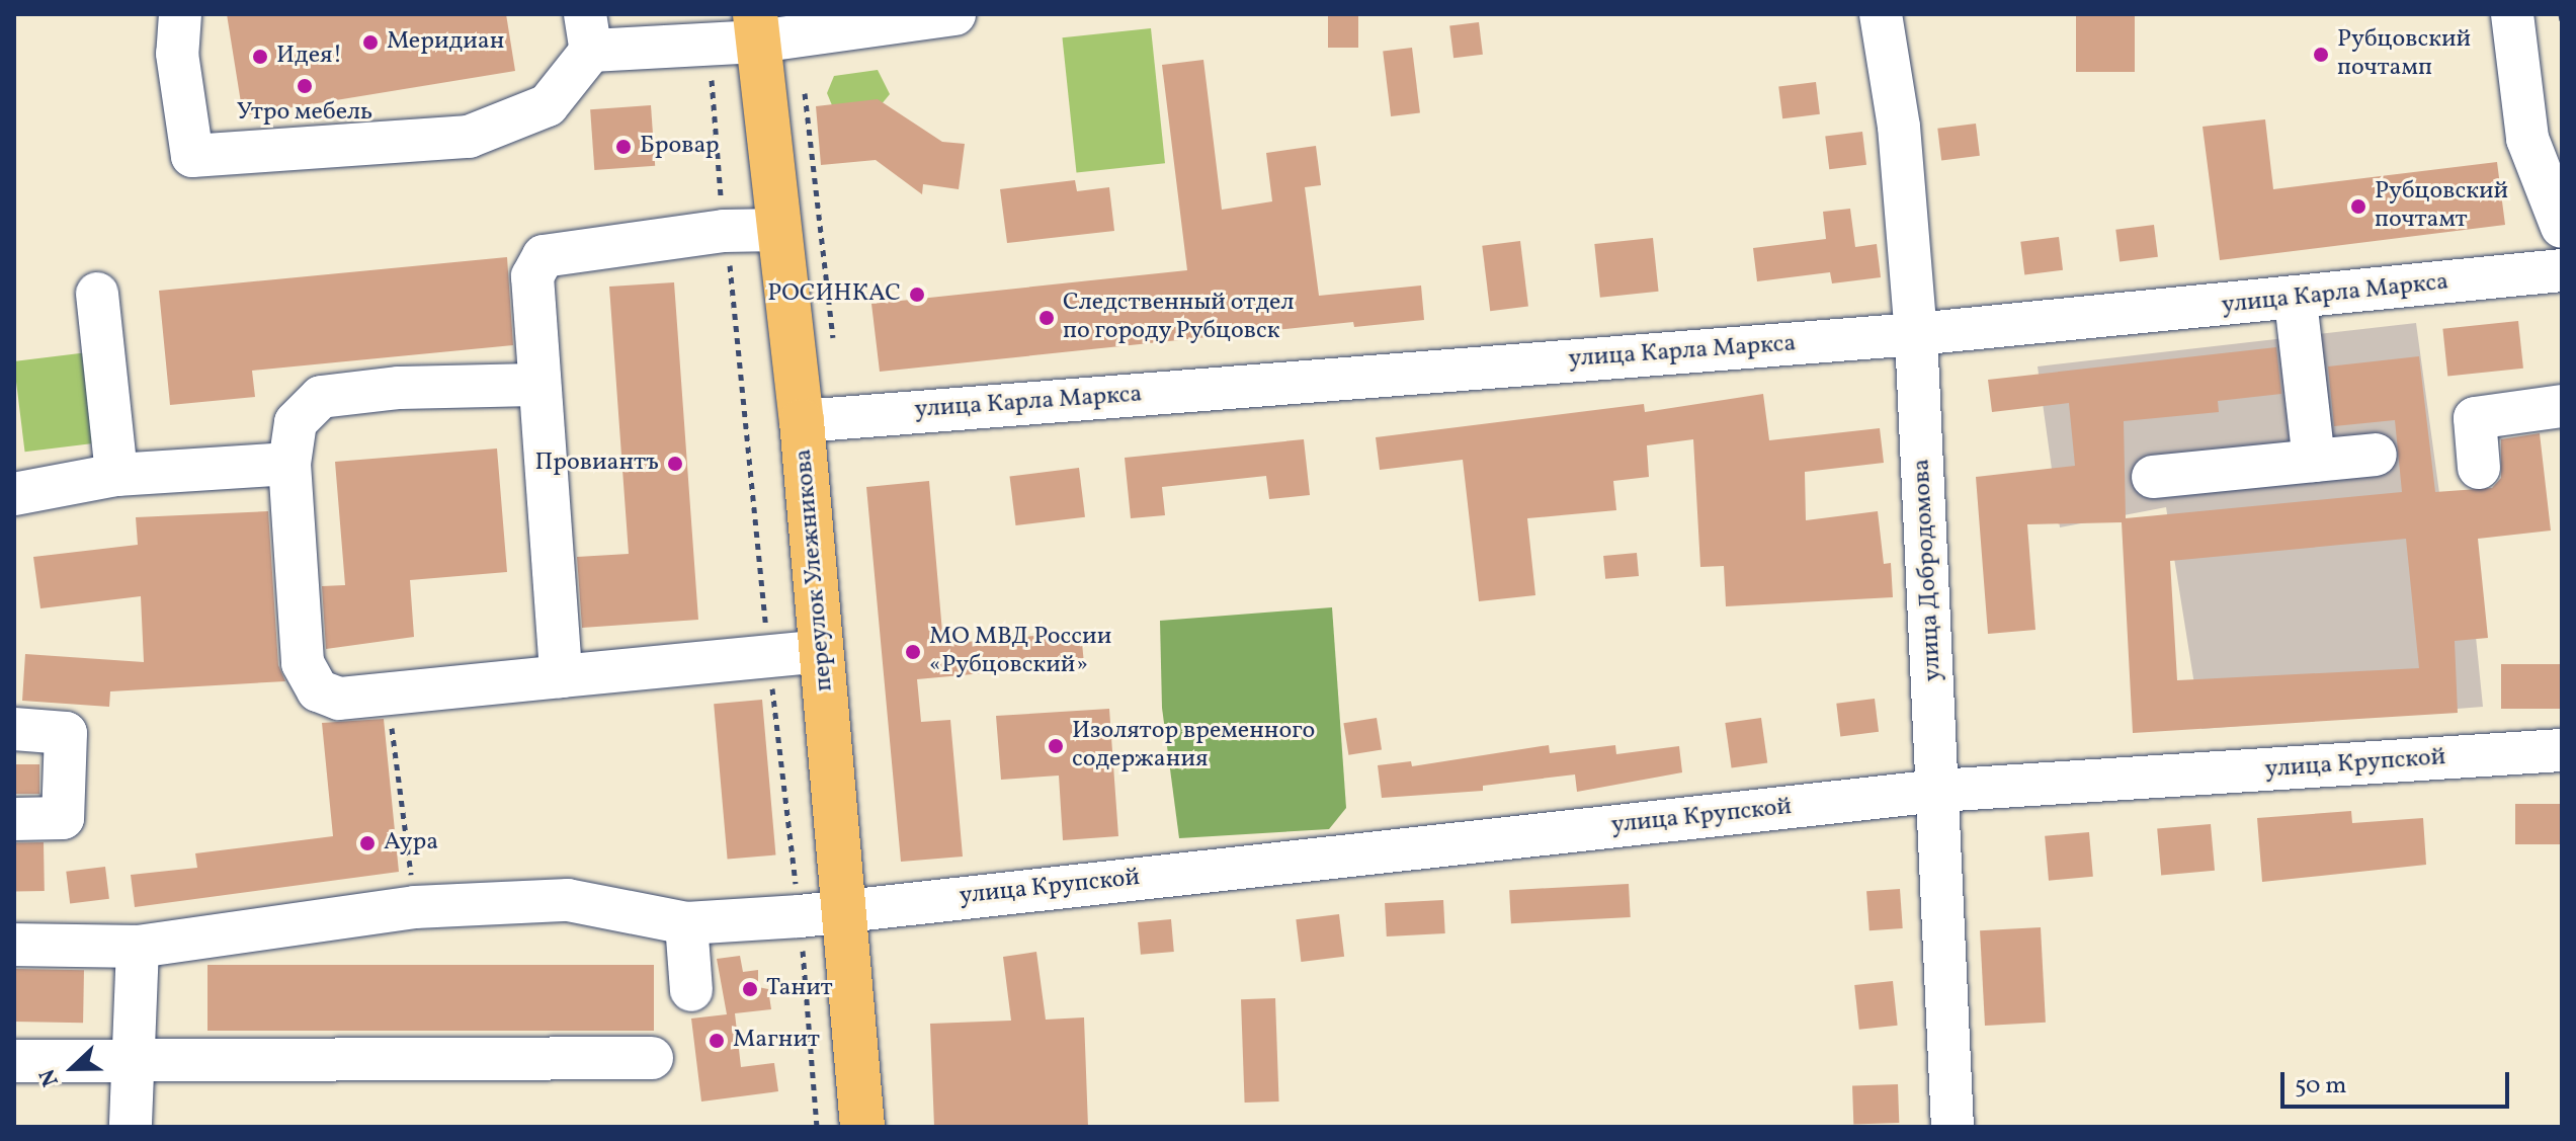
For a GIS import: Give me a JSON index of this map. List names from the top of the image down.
{
  "streets": {
    "main road": ["переулок Улежникова"],
    "street": ["улица Карла Маркса", "улица Добродомова", "улица Крупской"]
  },
  "crossings": [
    ["улица Карла Маркса", "переулок Улежникова"],
    ["улица Карла Маркса", "улица Добродомова"],
    ["переулок Улежникова", "улица Крупской"],
    ["улица Добродомова", "улица Крупской"]
  ],
  "places": [
    "Меридиан",
    "Рубцовский почтамп",
    "Идея!",
    "Утро мебель",
    "Бровар",
    "Рубцовский почтамт",
    "РОСИНКАС",
    "Следственный отдел по городу Рубцовск",
    "Провиантъ",
    "МО МВД России «Рубцовский»",
    "Изолятор временного содержания",
    "Аура",
    "Танит",
    "Магнит"
  ],
  "scale_bar": "50 m",
  "north": "left"
}
